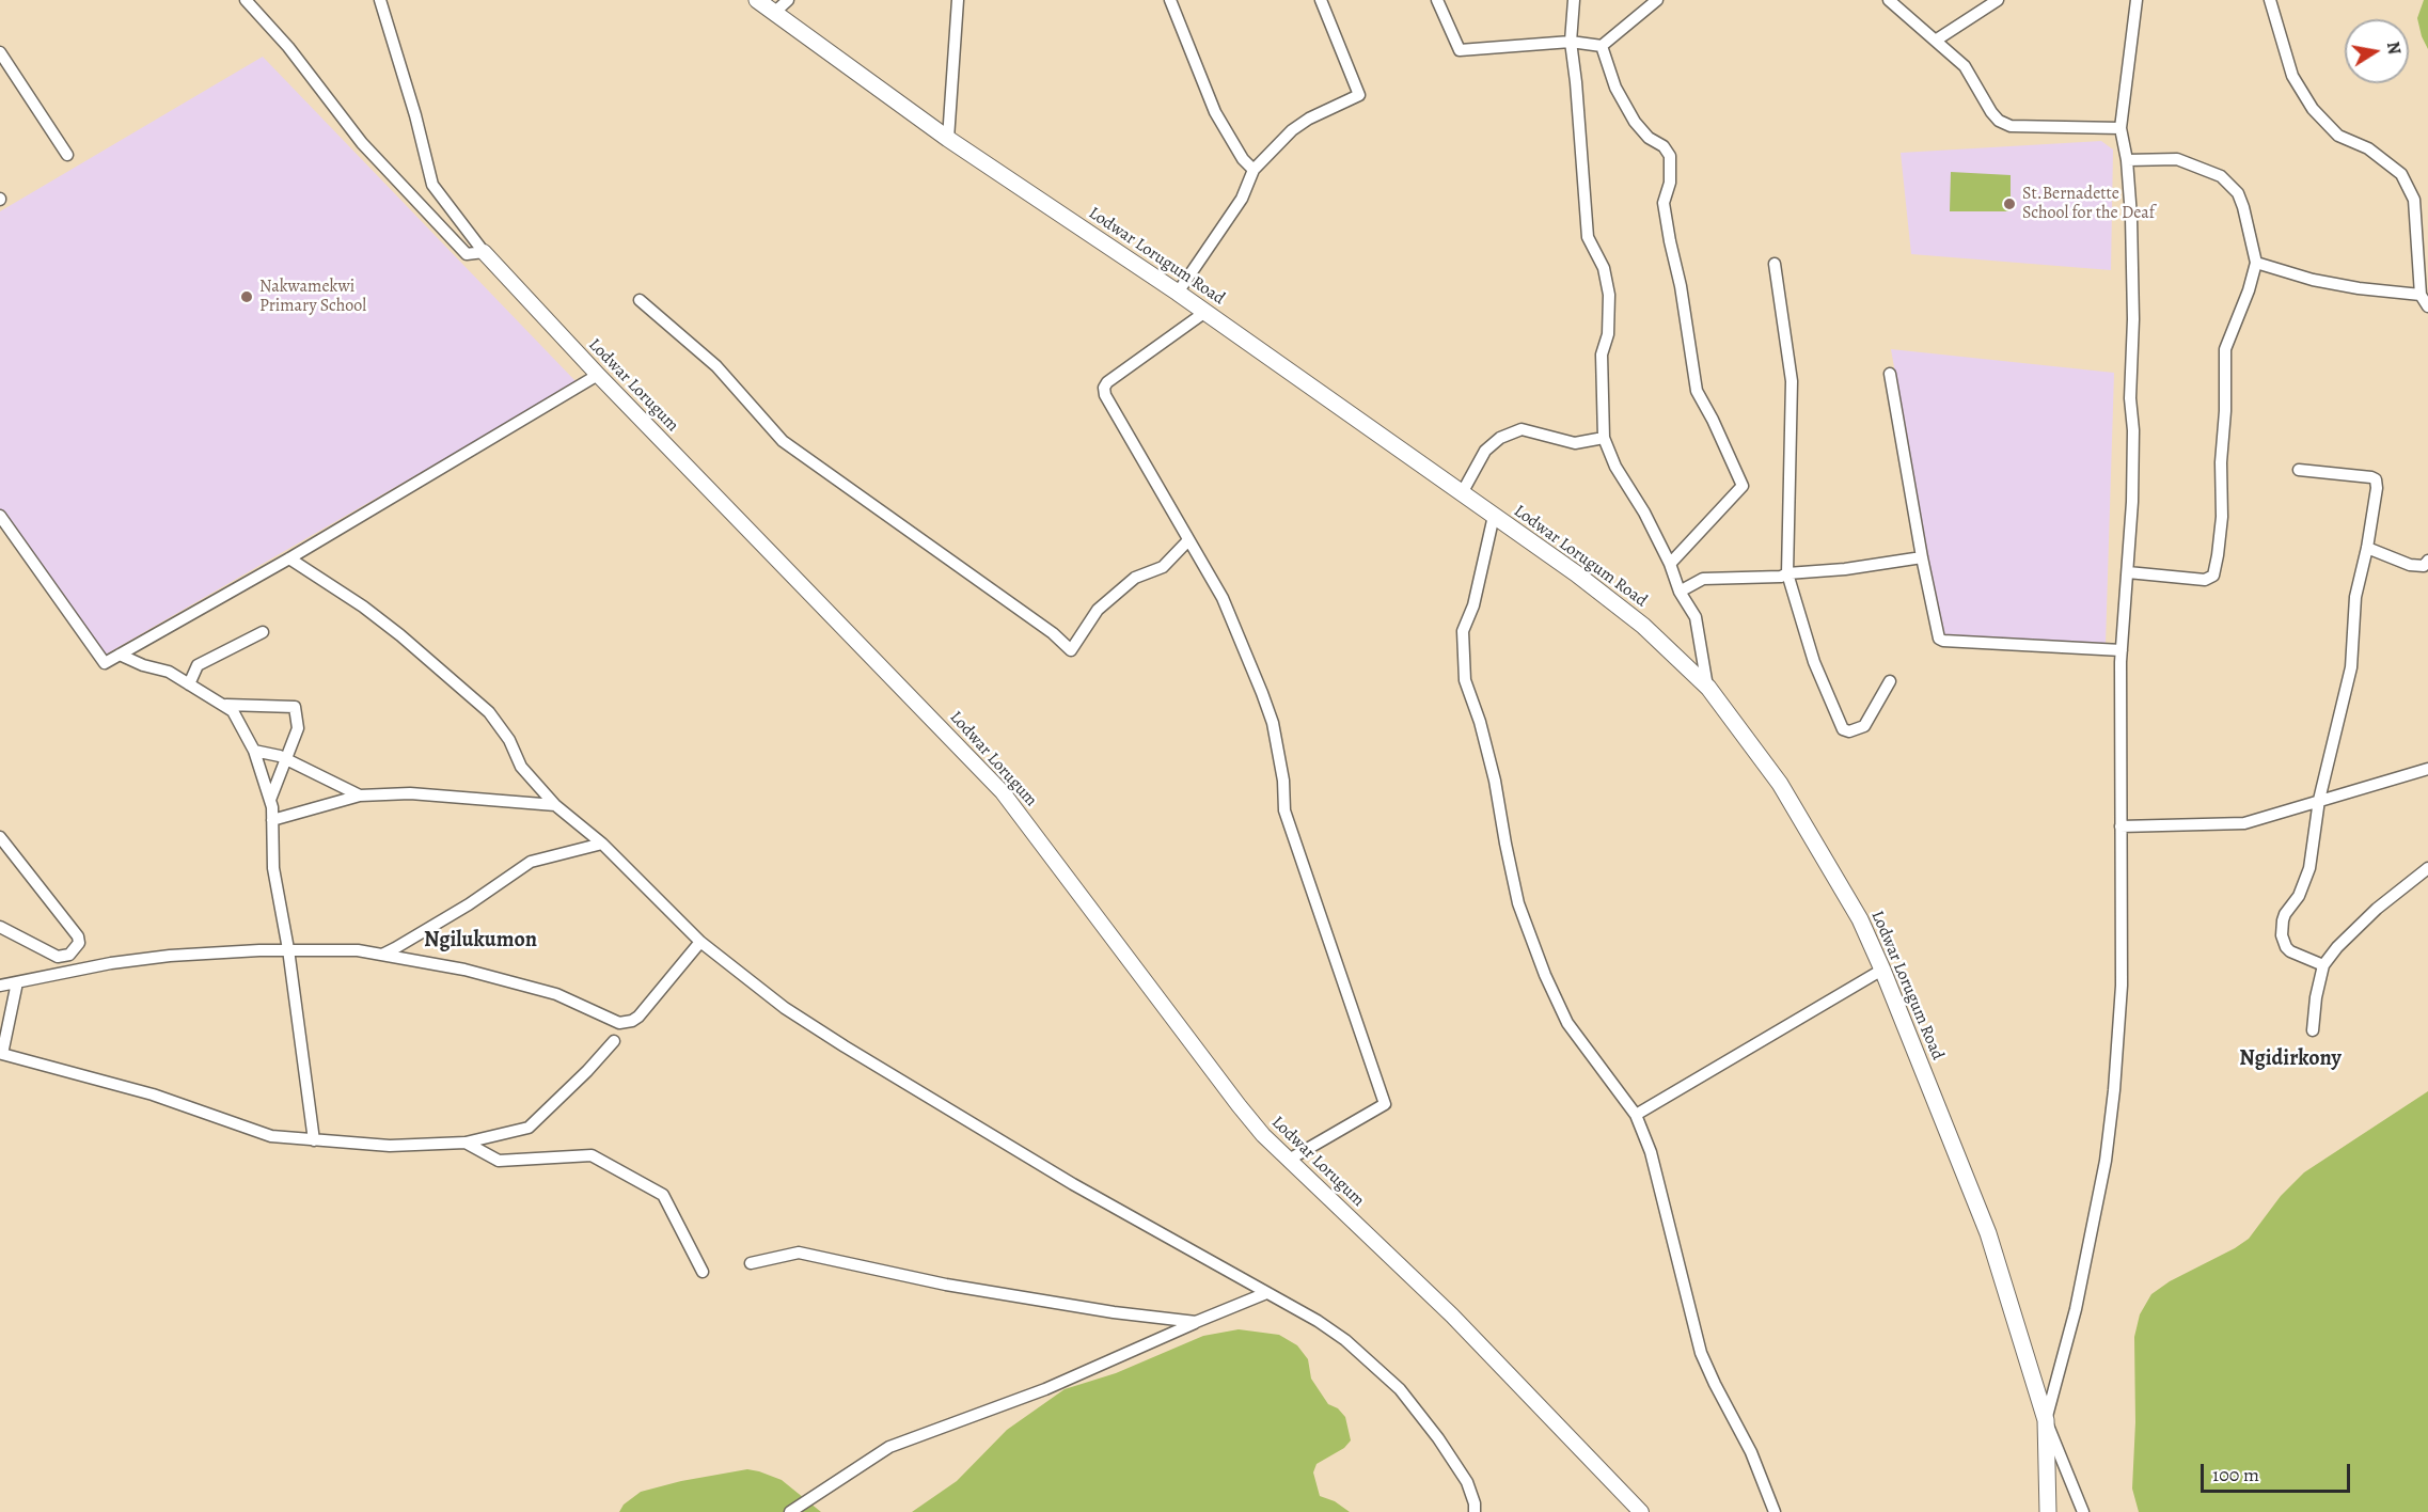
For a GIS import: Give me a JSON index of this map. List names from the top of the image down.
{
  "streets": {
    "main road": ["Lodwar Lorugum Road"],
    "street": ["Lodwar Lorugum"]
  },
  "districts": ["Ngilukumon", "Ngidirkony"],
  "places": ["St.Bernadette School for the Deaf", "Nakwamekwi Primary School"],
  "scale_bar": "100 m",
  "north": "right"
}
